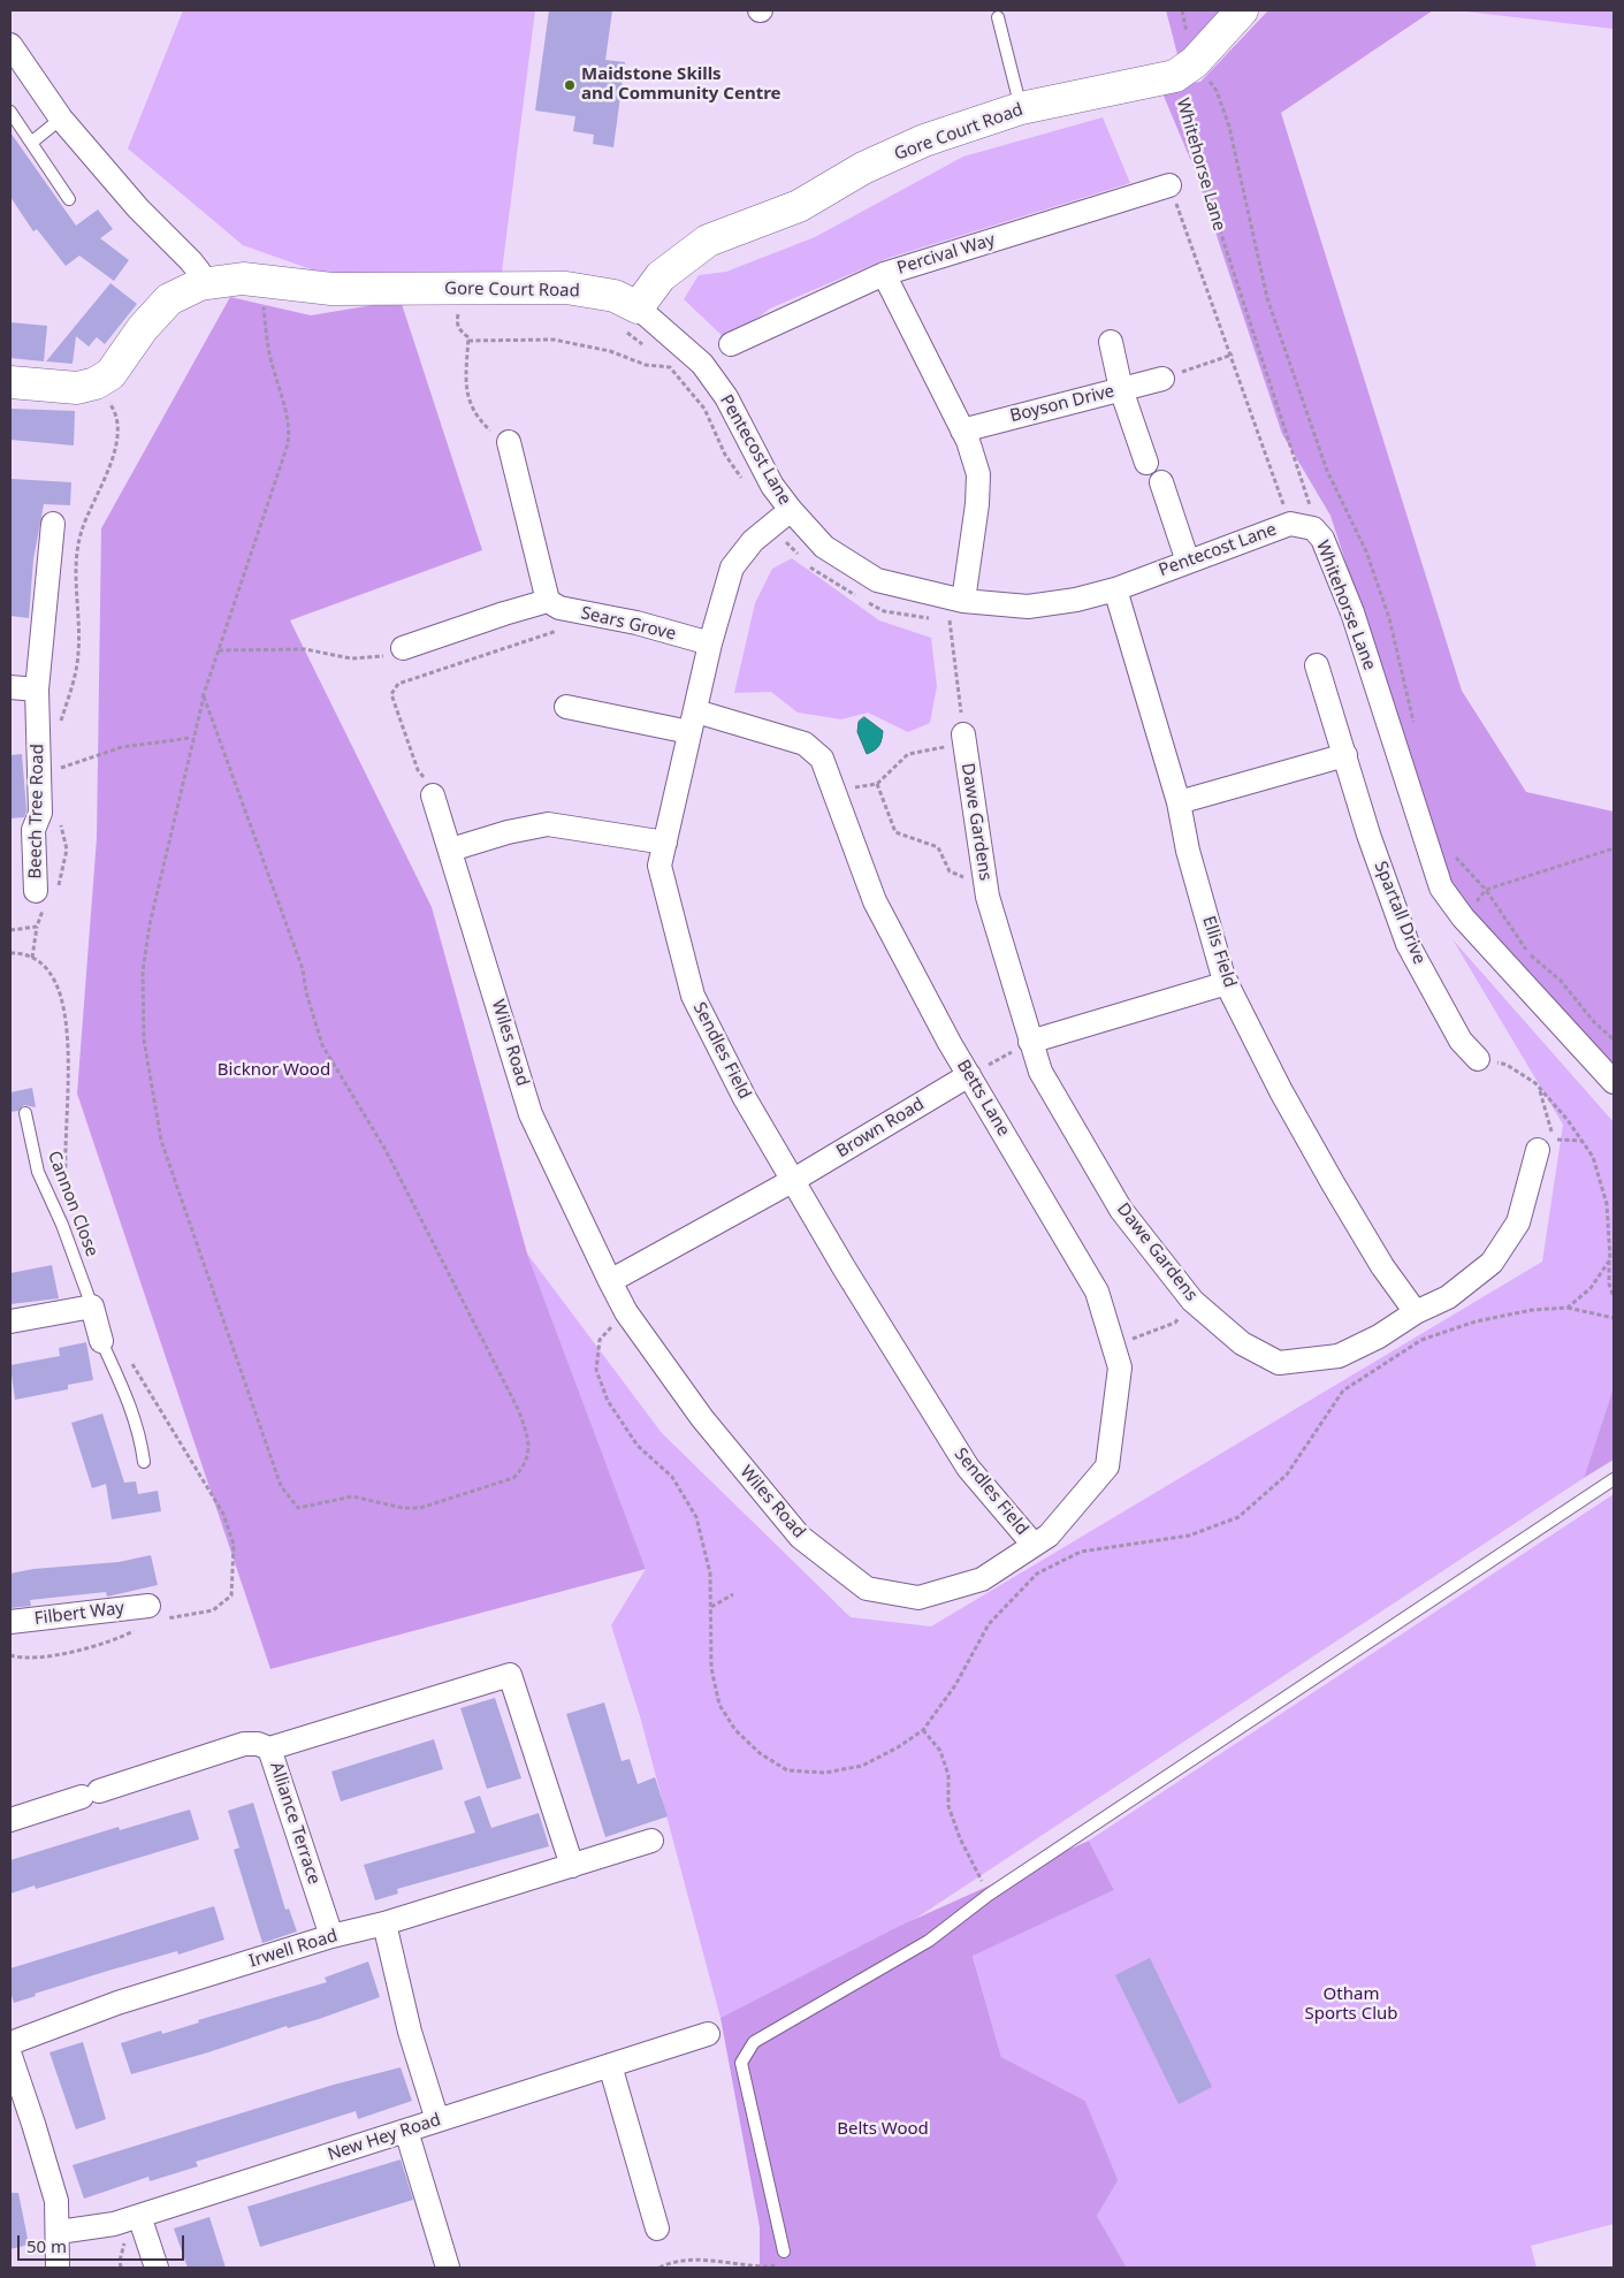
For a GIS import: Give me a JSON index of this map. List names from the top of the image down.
{
  "streets": {
    "street": [
      "Gore Court Road",
      "Whitehorse Lane",
      "Percival Way",
      "Boyson Drive",
      "Pentecost Lane",
      "Sears Grove",
      "Beech Tree Road",
      "Dawe Gardens",
      "Spartall Drive",
      "Ellis Field",
      "Wiles Road",
      "Sendles Field",
      "Betts Lane",
      "Brown Road",
      "Filbert Way",
      "Alliance Terrace",
      "Irwell Road",
      "New Hey Road"
    ],
    "lane": ["Cannon Close"]
  },
  "crossings": [
    ["Gore Court Road", "Whitehorse Lane"],
    ["Gore Court Road", "Pentecost Lane"],
    ["Whitehorse Lane", "Pentecost Lane"],
    ["Pentecost Lane", "Ellis Field"],
    ["Pentecost Lane", "Sendles Field"],
    ["Sears Grove", "Sendles Field"],
    ["Dawe Gardens", "Ellis Field"],
    ["Wiles Road", "Sendles Field"],
    ["Wiles Road", "Betts Lane"],
    ["Sendles Field", "Betts Lane"],
    ["Sendles Field", "Brown Road"],
    ["Betts Lane", "Brown Road"],
    ["Alliance Terrace", "Irwell Road"]
  ],
  "parks": ["Bicknor Wood", "Otham Sports Club", "Belts Wood"],
  "places": ["Maidstone Skills and Community Centre"],
  "scale_bar": "50 m"
}
